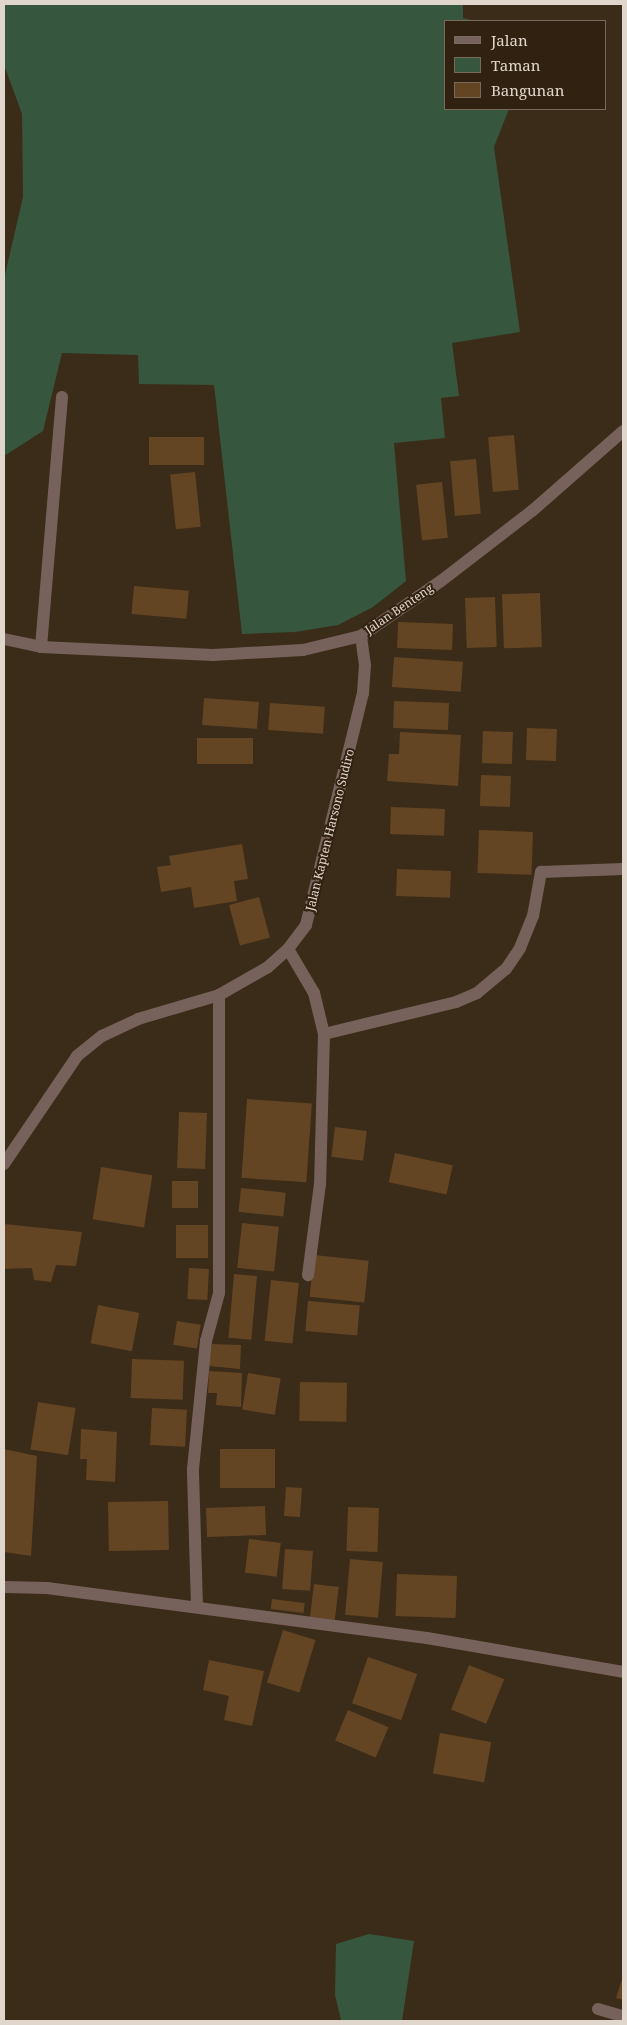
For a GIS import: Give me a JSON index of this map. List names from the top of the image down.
{
  "streets": {
    "street": ["Jalan Benteng", "Jalan Kapten Harsono Sudiro"]
  },
  "crossings": [
    ["Jalan Benteng", "Jalan Kapten Harsono Sudiro"]
  ],
  "legend": ["Jalan", "Taman", "Bangunan"]
}
